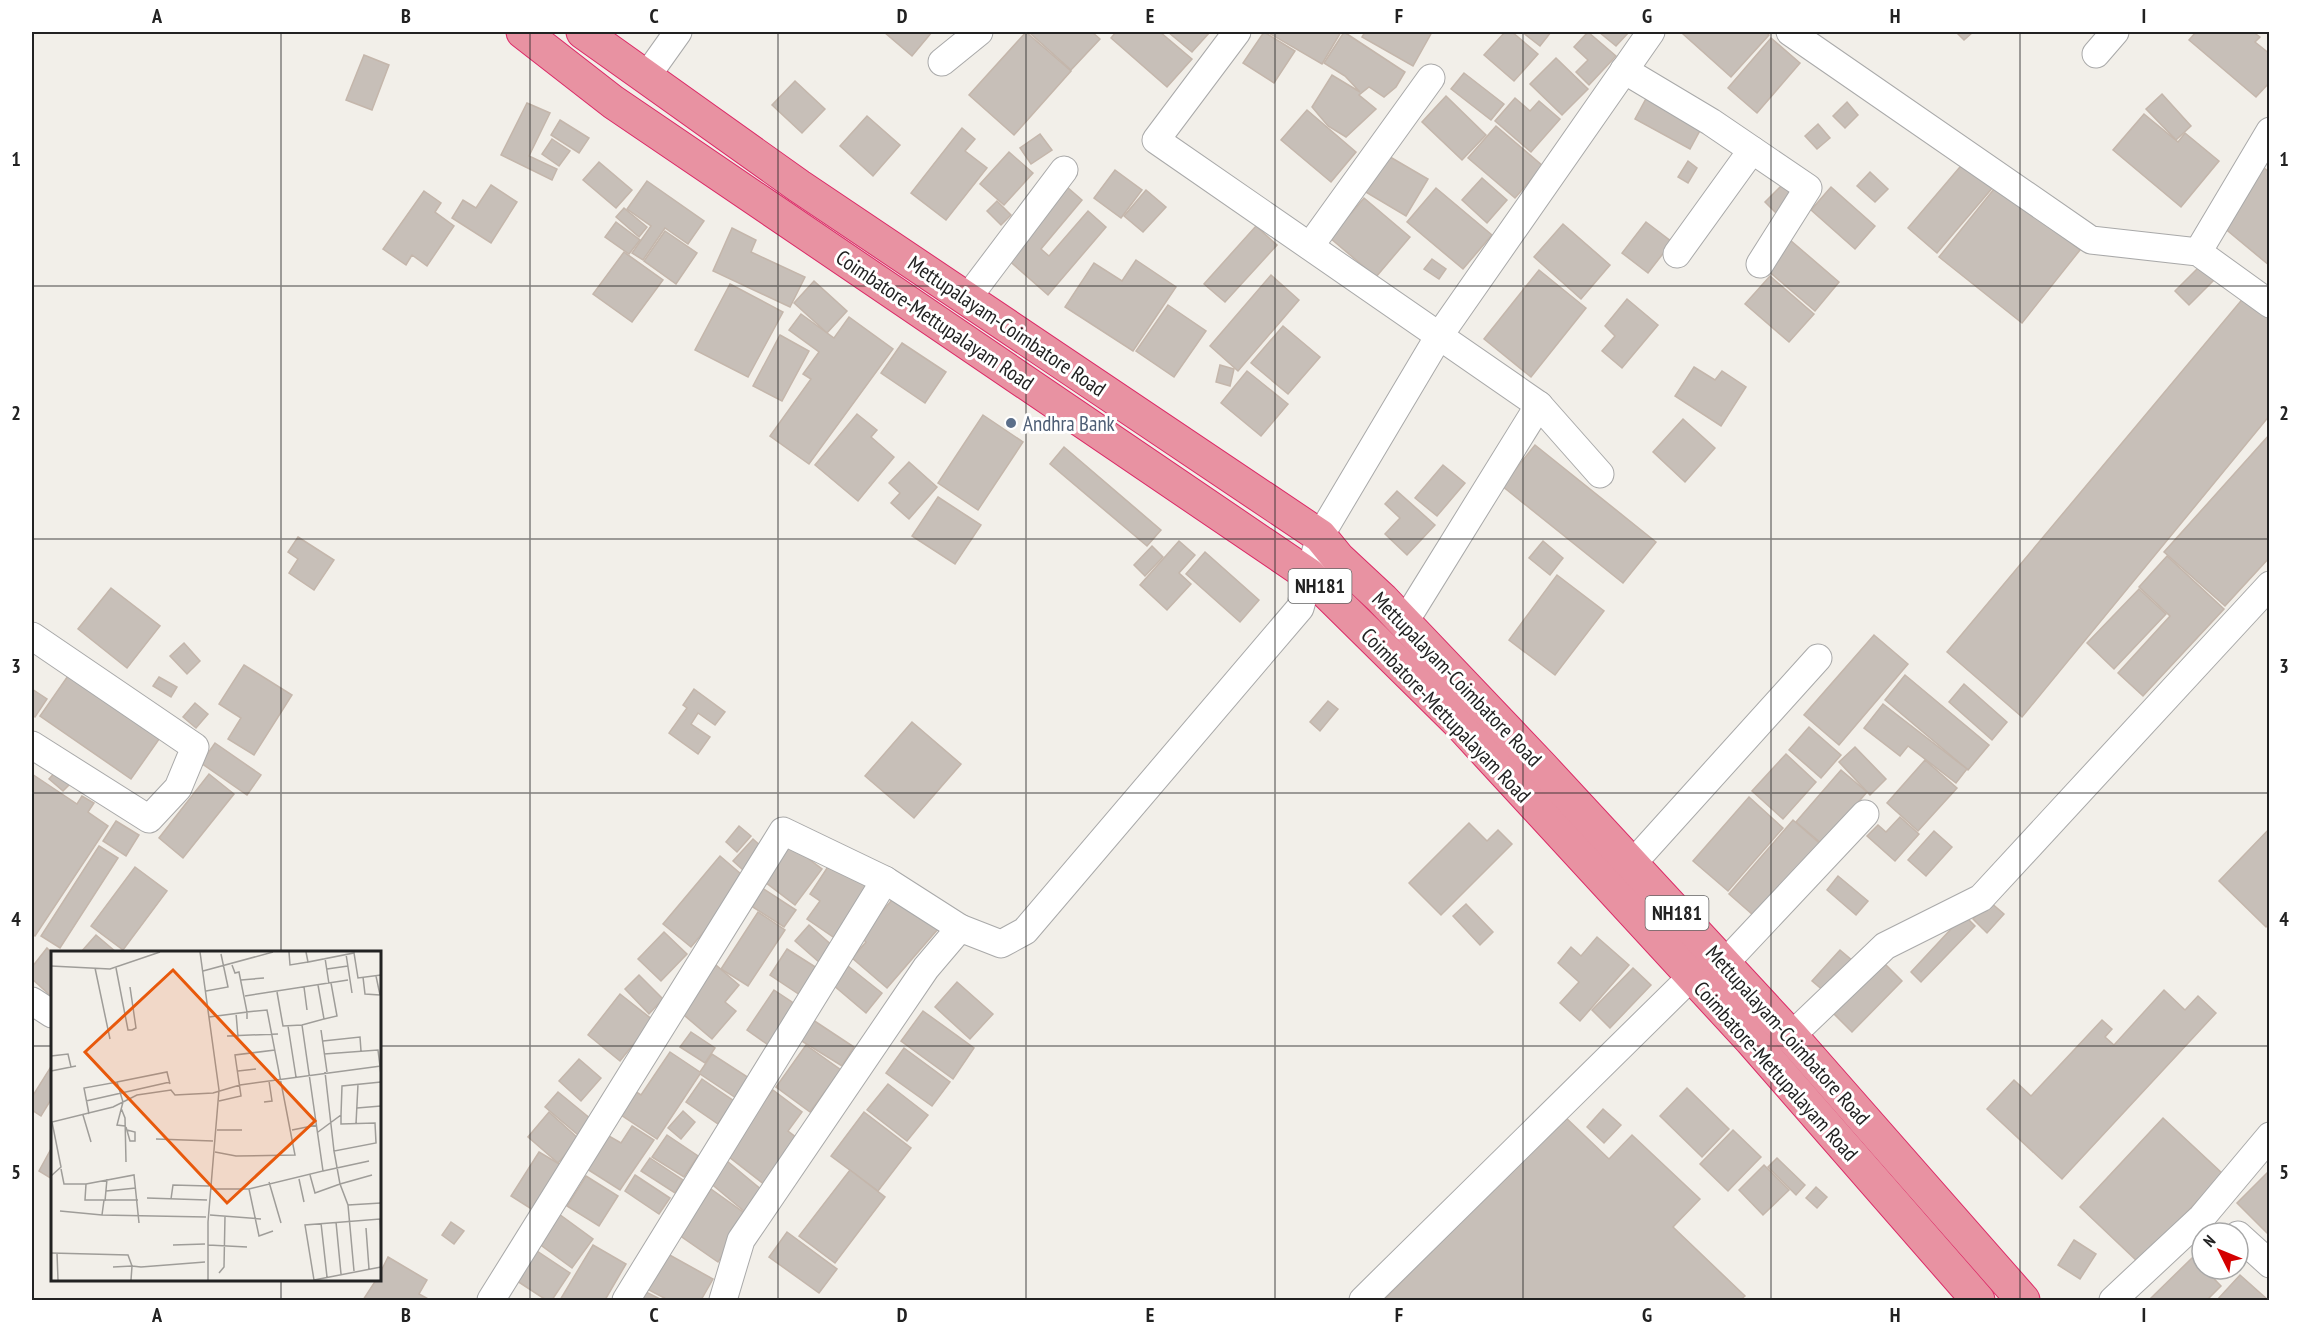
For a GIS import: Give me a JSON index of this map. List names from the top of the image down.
{
  "streets": {
    "highway": ["Coimbatore-Mettupalayam Road", "Mettupalayam-Coimbatore Road", "NH181"]
  },
  "places": ["Andhra Bank"],
  "north": "top left",
  "grid": {
    "columns": [
      "A",
      "B",
      "C",
      "D",
      "E",
      "F",
      "G",
      "H",
      "I"
    ],
    "rows": [
      "1",
      "2",
      "3",
      "4",
      "5"
    ]
  }
}
